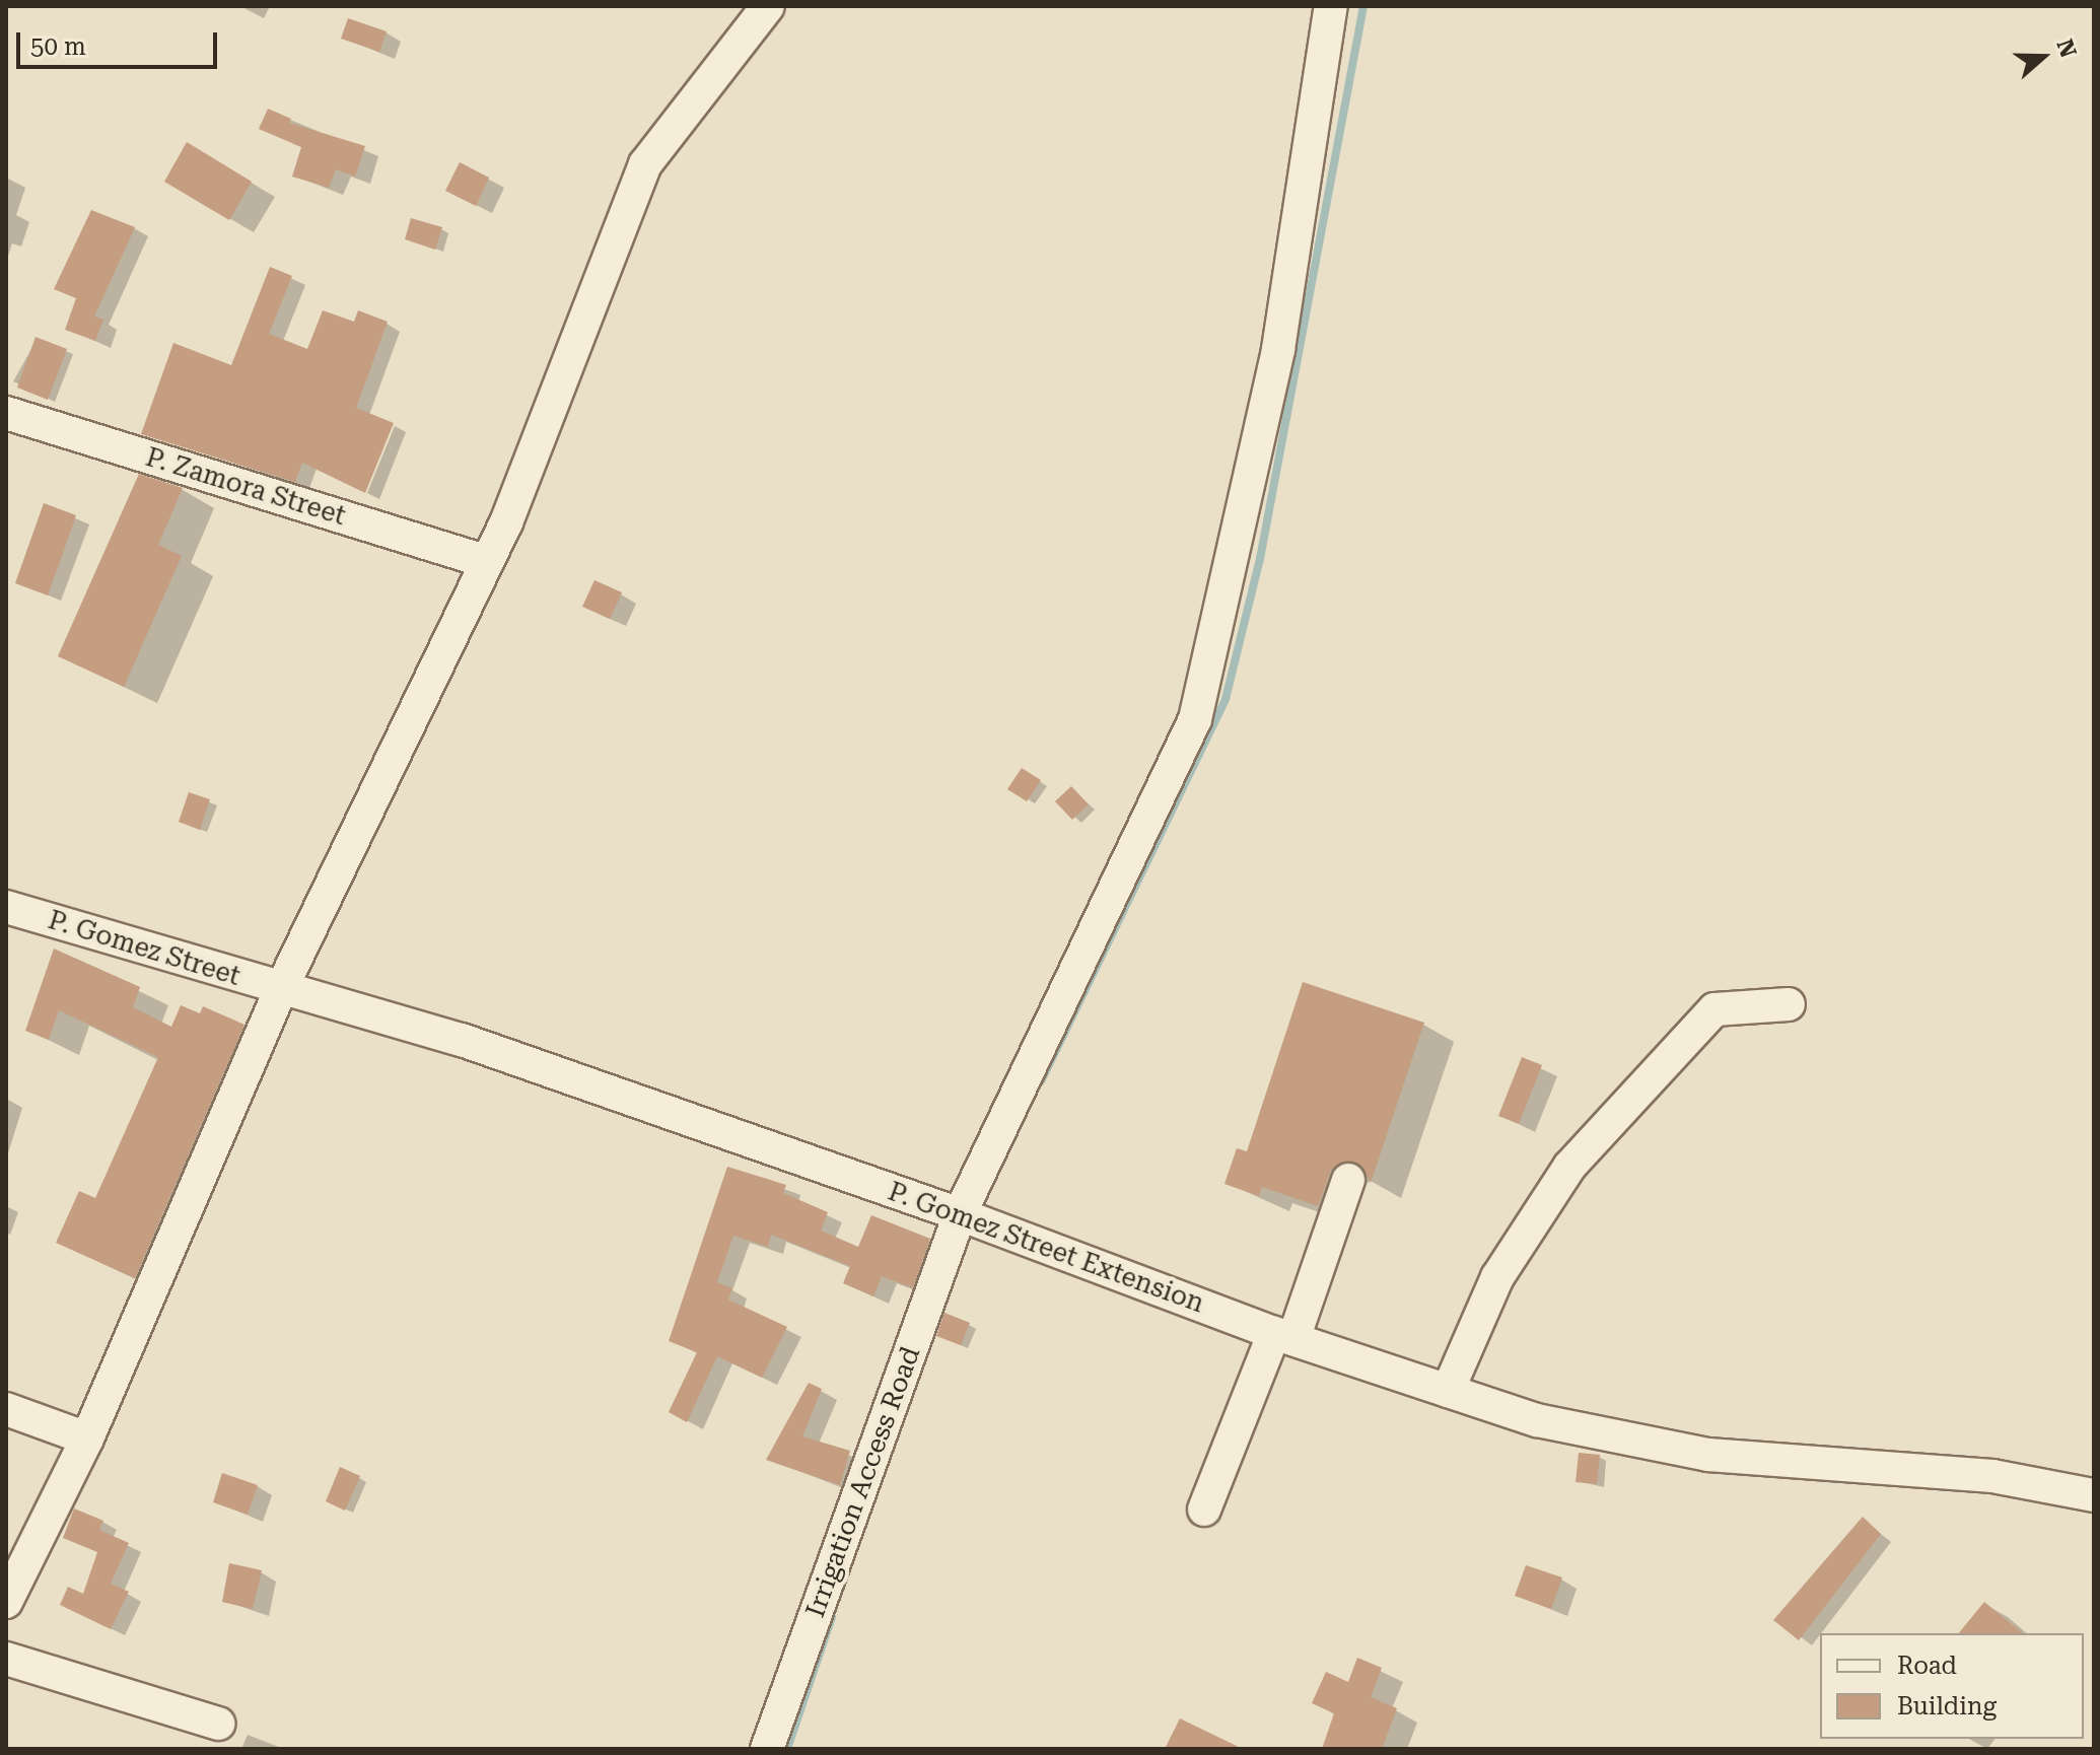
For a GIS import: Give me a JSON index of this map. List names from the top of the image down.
{
  "streets": {
    "street": [
      "P. Zamora Street",
      "P. Gomez Street",
      "P. Gomez Street Extension",
      "Irrigation Access Road"
    ]
  },
  "crossings": [
    ["P. Gomez Street", "P. Gomez Street Extension"],
    ["P. Gomez Street Extension", "Irrigation Access Road"]
  ],
  "legend": ["Road", "Building"],
  "scale_bar": "50 m",
  "north": "right"
}
